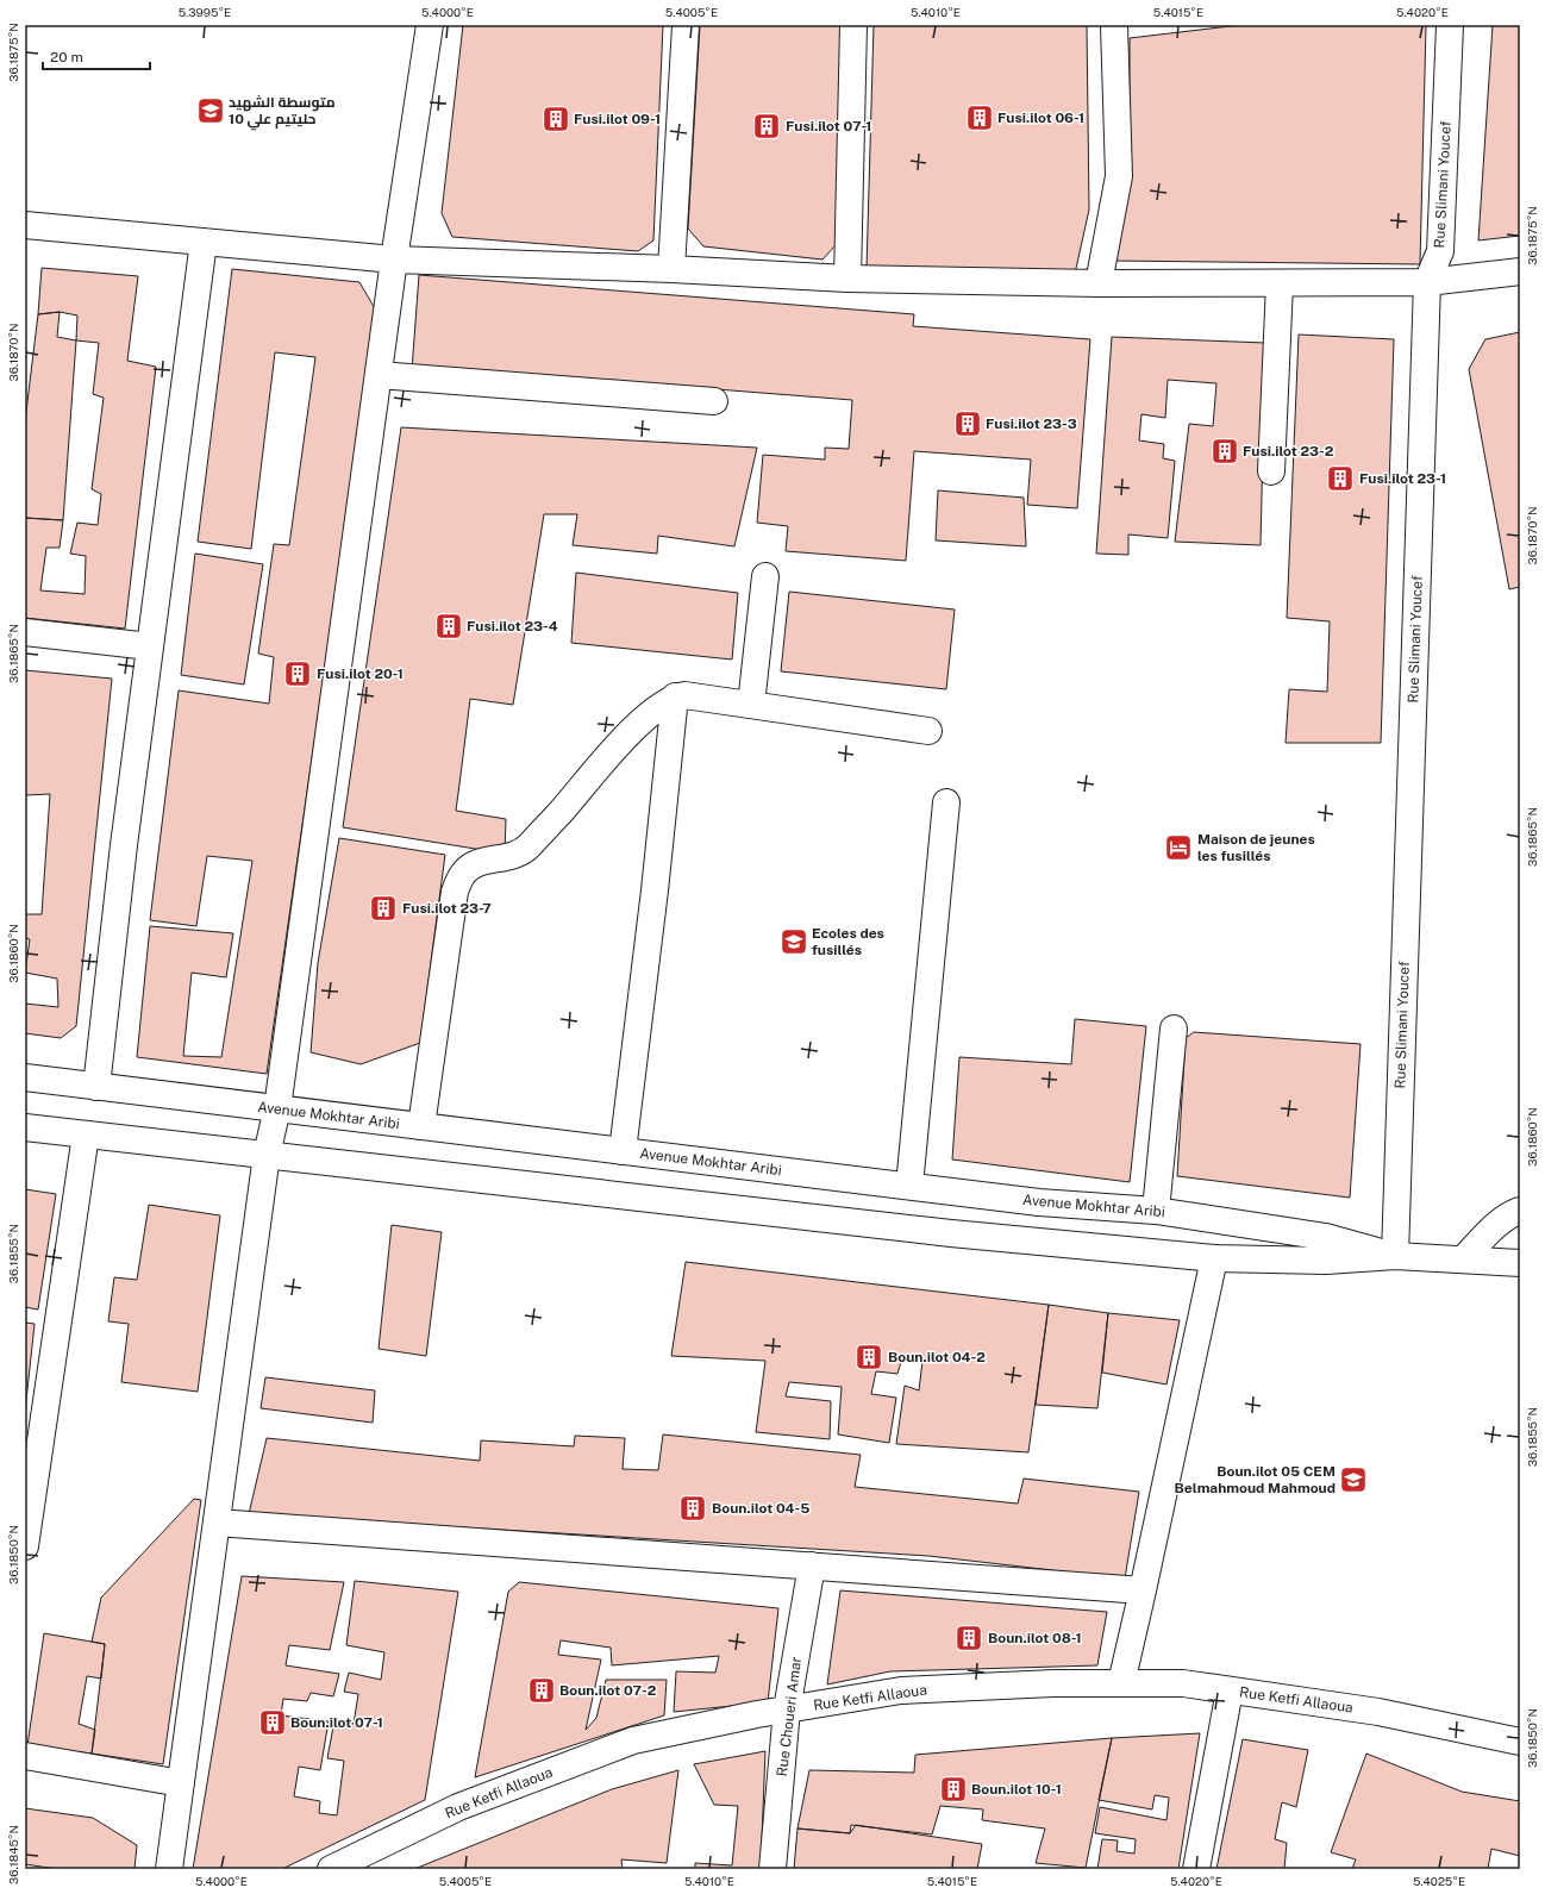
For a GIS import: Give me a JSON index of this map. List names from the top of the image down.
{
  "streets": {
    "street": [
      "Rue Slimani Youcef",
      "Avenue Mokhtar Aribi",
      "Rue Ketfi Allaoua",
      "Rue Choueri Amar"
    ]
  },
  "crossings": [
    ["Rue Slimani Youcef", "Avenue Mokhtar Aribi"],
    ["Rue Ketfi Allaoua", "Rue Choueri Amar"]
  ],
  "places": {
    "school or university": ["متوسطة الشهيد حليتيم علي 10", "Ecoles des fusillés", "Boun.ilot 05 CEM Belmahmoud Mahmoud"],
    "building": [
      "Fusi.ilot 06-1",
      "Fusi.ilot 09-1",
      "Fusi.ilot 07-1",
      "Fusi.ilot 23-3",
      "Fusi.ilot 23-2",
      "Fusi.ilot 23-1",
      "Fusi.ilot 23-4",
      "Fusi.ilot 20-1",
      "Fusi.ilot 23-7",
      "Boun.ilot 04-2",
      "Boun.ilot 04-5",
      "Boun.ilot 08-1",
      "Boun.ilot 07-2",
      "Boun.ilot 07-1",
      "Boun.ilot 10-1"
    ],
    "hotel": ["Maison de jeunes les fusillés"]
  },
  "scale_bar": "20 m",
  "coordinates": [
    "5.3995°E",
    "5.4000°E",
    "5.4005°E",
    "5.4010°E",
    "5.4015°E",
    "5.4020°E",
    "36.1875°N",
    "36.1870°N",
    "36.1865°N",
    "36.1860°N",
    "36.1855°N",
    "36.1850°N",
    "36.1845°N",
    "5.4025°E"
  ]
}
